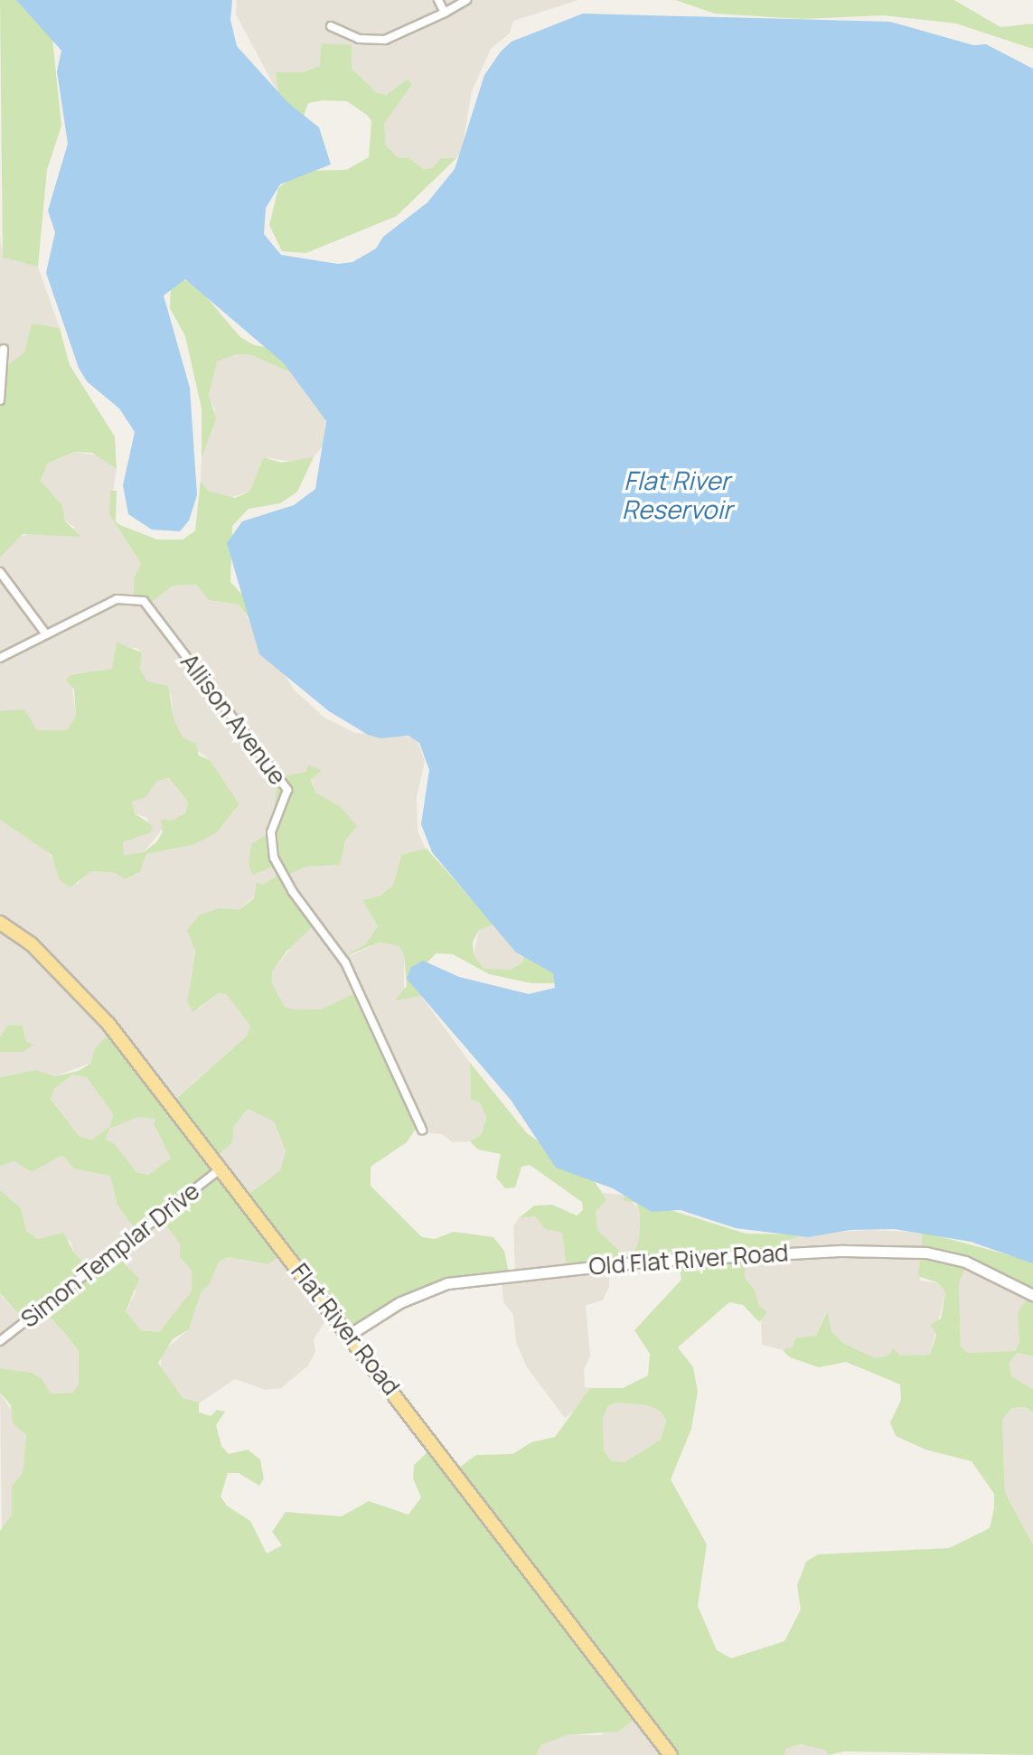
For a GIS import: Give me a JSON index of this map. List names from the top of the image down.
{
  "streets": {
    "main road": ["Flat River Road"],
    "street": ["Allison Avenue", "Simon Templar Drive", "Old Flat River Road"]
  },
  "crossings": [
    ["Simon Templar Drive", "Flat River Road"],
    ["Old Flat River Road", "Flat River Road"]
  ],
  "water": ["Flat River Reservoir"]
}
